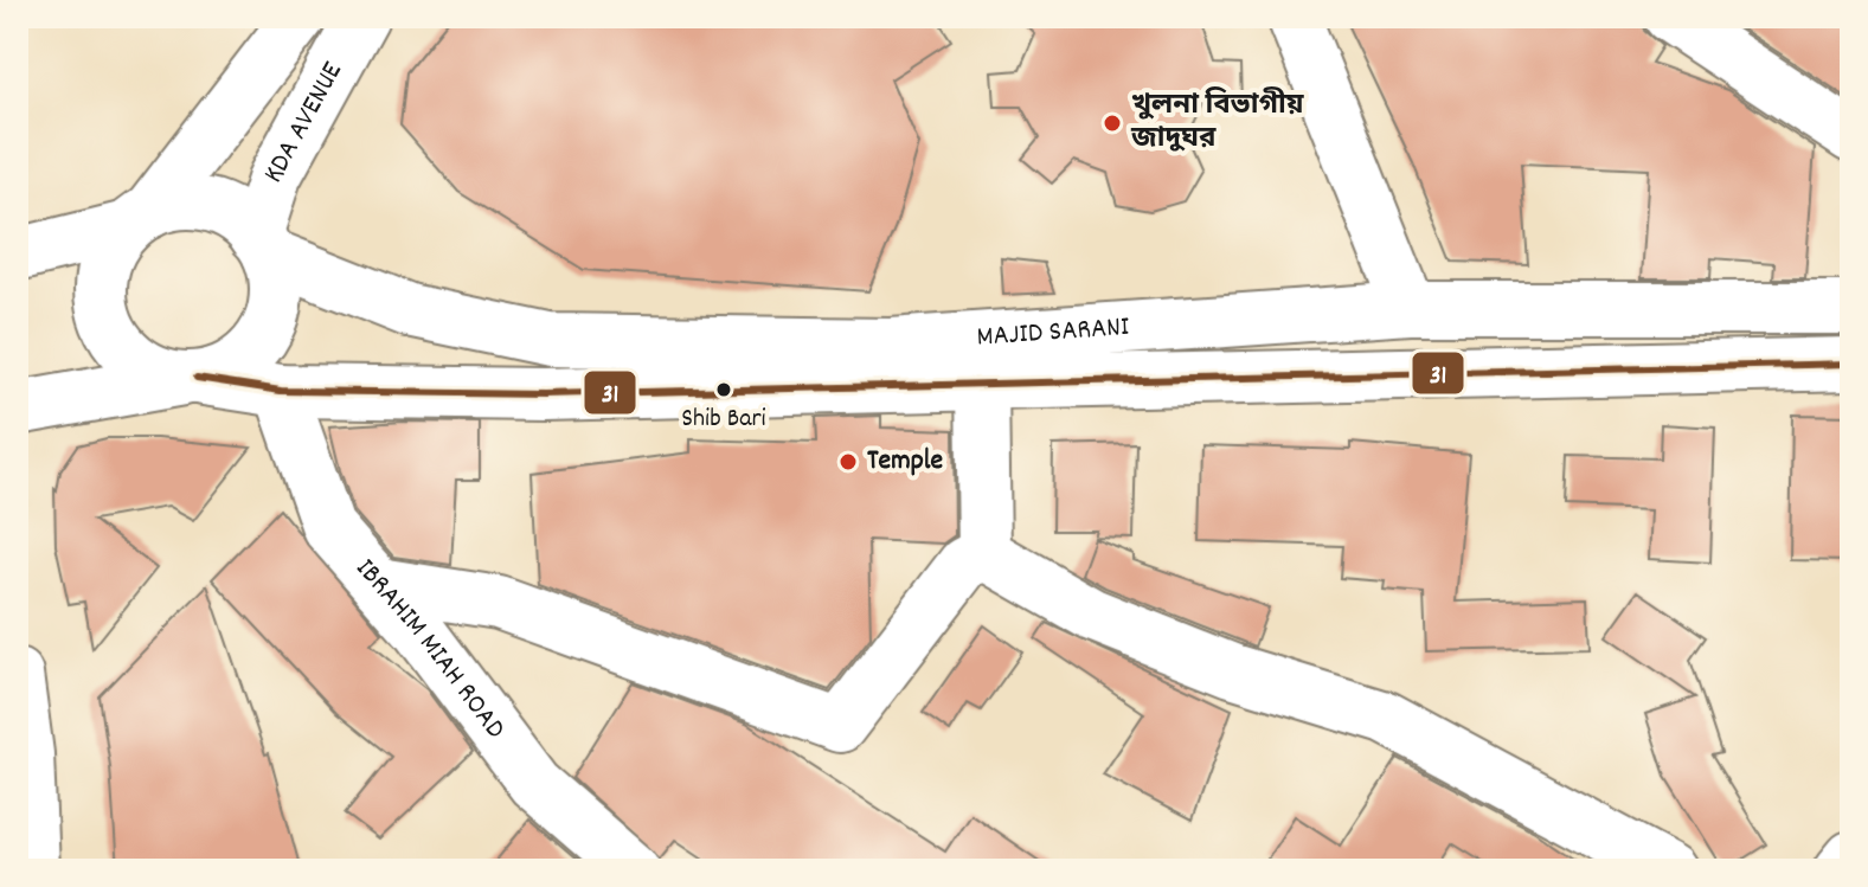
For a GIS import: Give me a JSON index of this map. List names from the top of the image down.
{
  "streets": {
    "main road": ["KDA AVENUE", "MAJID SARANI", "IBRAHIM MIAH ROAD"]
  },
  "crossings": [
    ["KDA AVENUE", "MAJID SARANI"],
    ["MAJID SARANI", "IBRAHIM MIAH ROAD"]
  ],
  "places": ["খুলনা বিভাগীয় জাদুঘর", "Shib Bari", "Temple"],
  "lines": ["transit line 31"]
}
